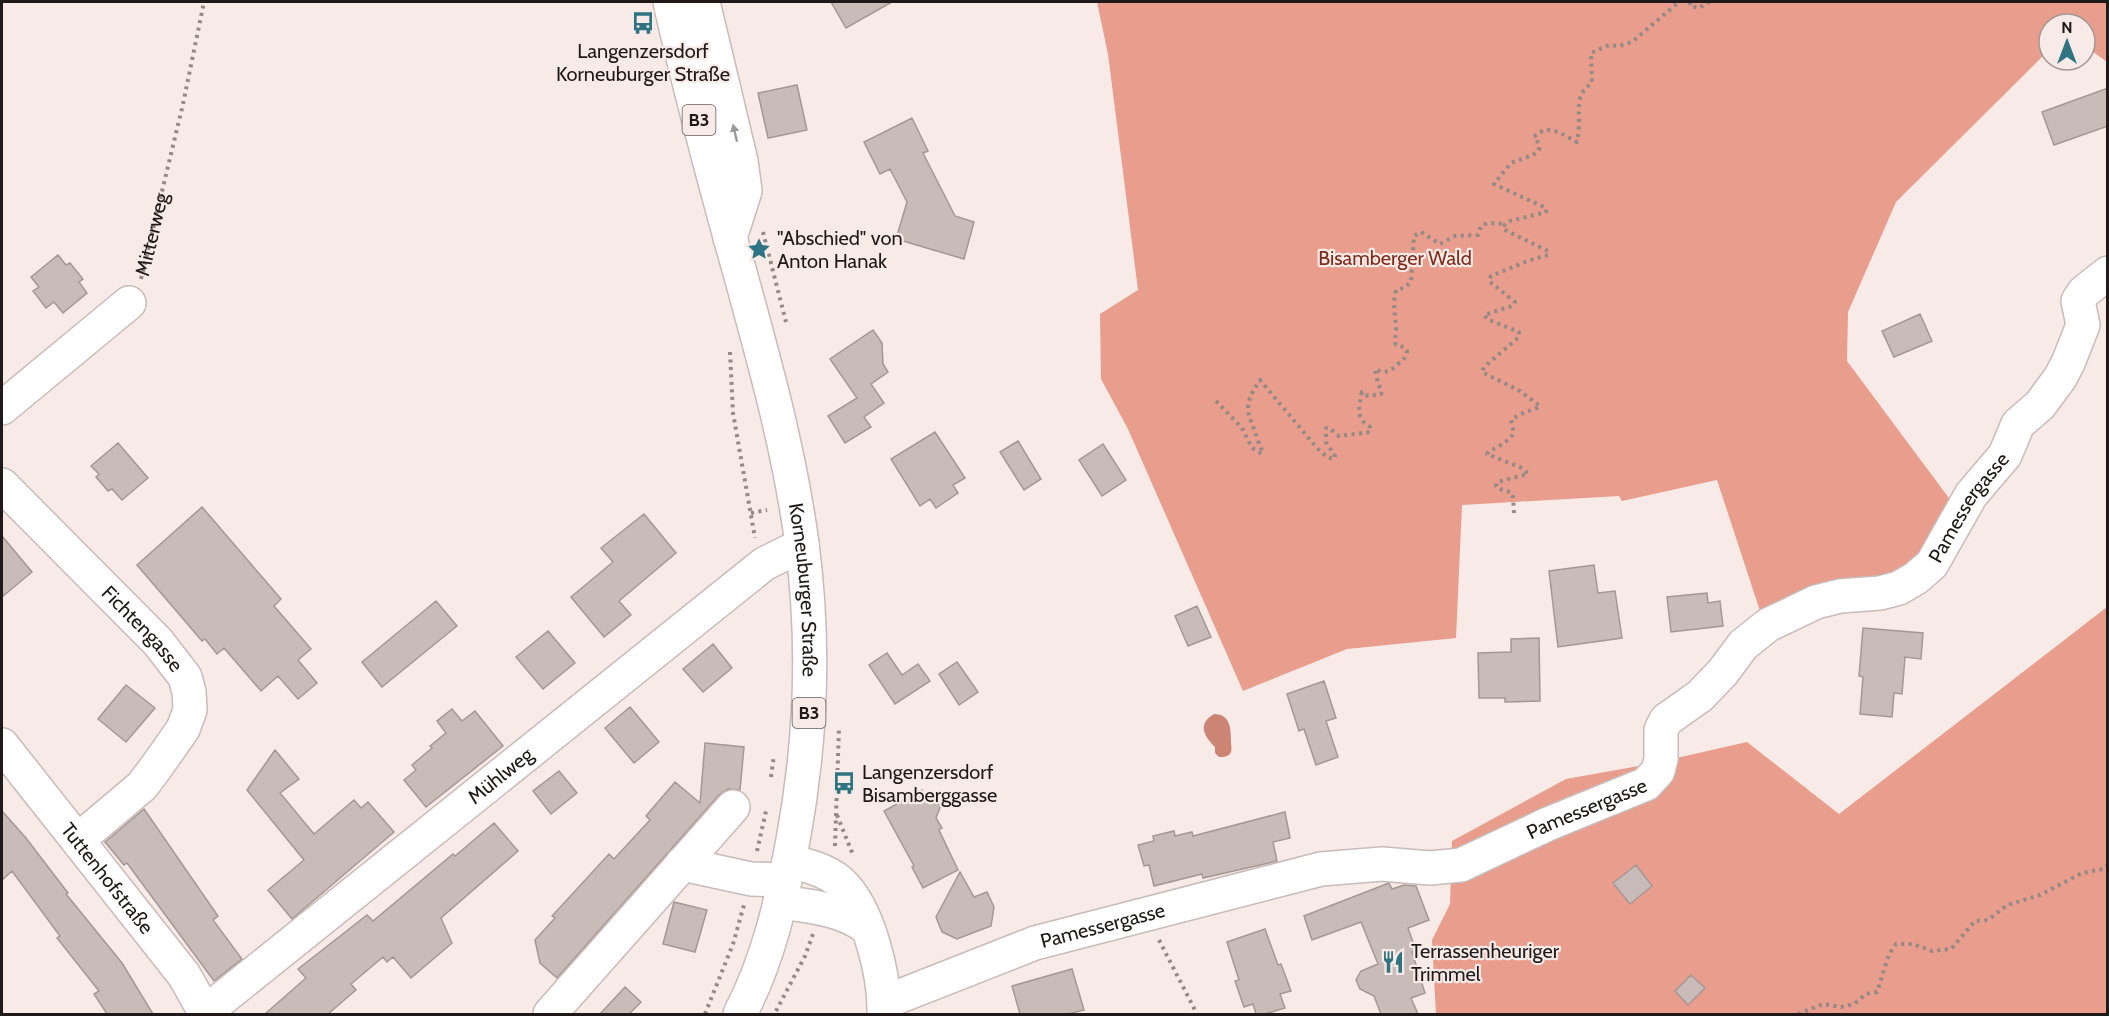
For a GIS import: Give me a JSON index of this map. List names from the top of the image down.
{
  "streets": {
    "street": [
      "B3",
      "Pamessergasse",
      "Korneuburger Straße",
      "Fichtengasse",
      "Mühlweg",
      "Tuttenhofstraße"
    ],
    "path": ["Mitterweg"]
  },
  "crossings": [
    ["Korneuburger Straße", "Mühlweg"],
    ["Fichtengasse", "Tuttenhofstraße"],
    ["Mühlweg", "Tuttenhofstraße"]
  ],
  "parks": ["Bisamberger Wald"],
  "places": {
    "bus stop": ["Langenzersdorf Korneuburger Straße", "Langenzersdorf Bisamberggasse"],
    "place": ["\"Abschied\" von Anton Hanak"],
    "restaurant": ["Terrassenheuriger Trimmel"]
  },
  "north": "top"
}
